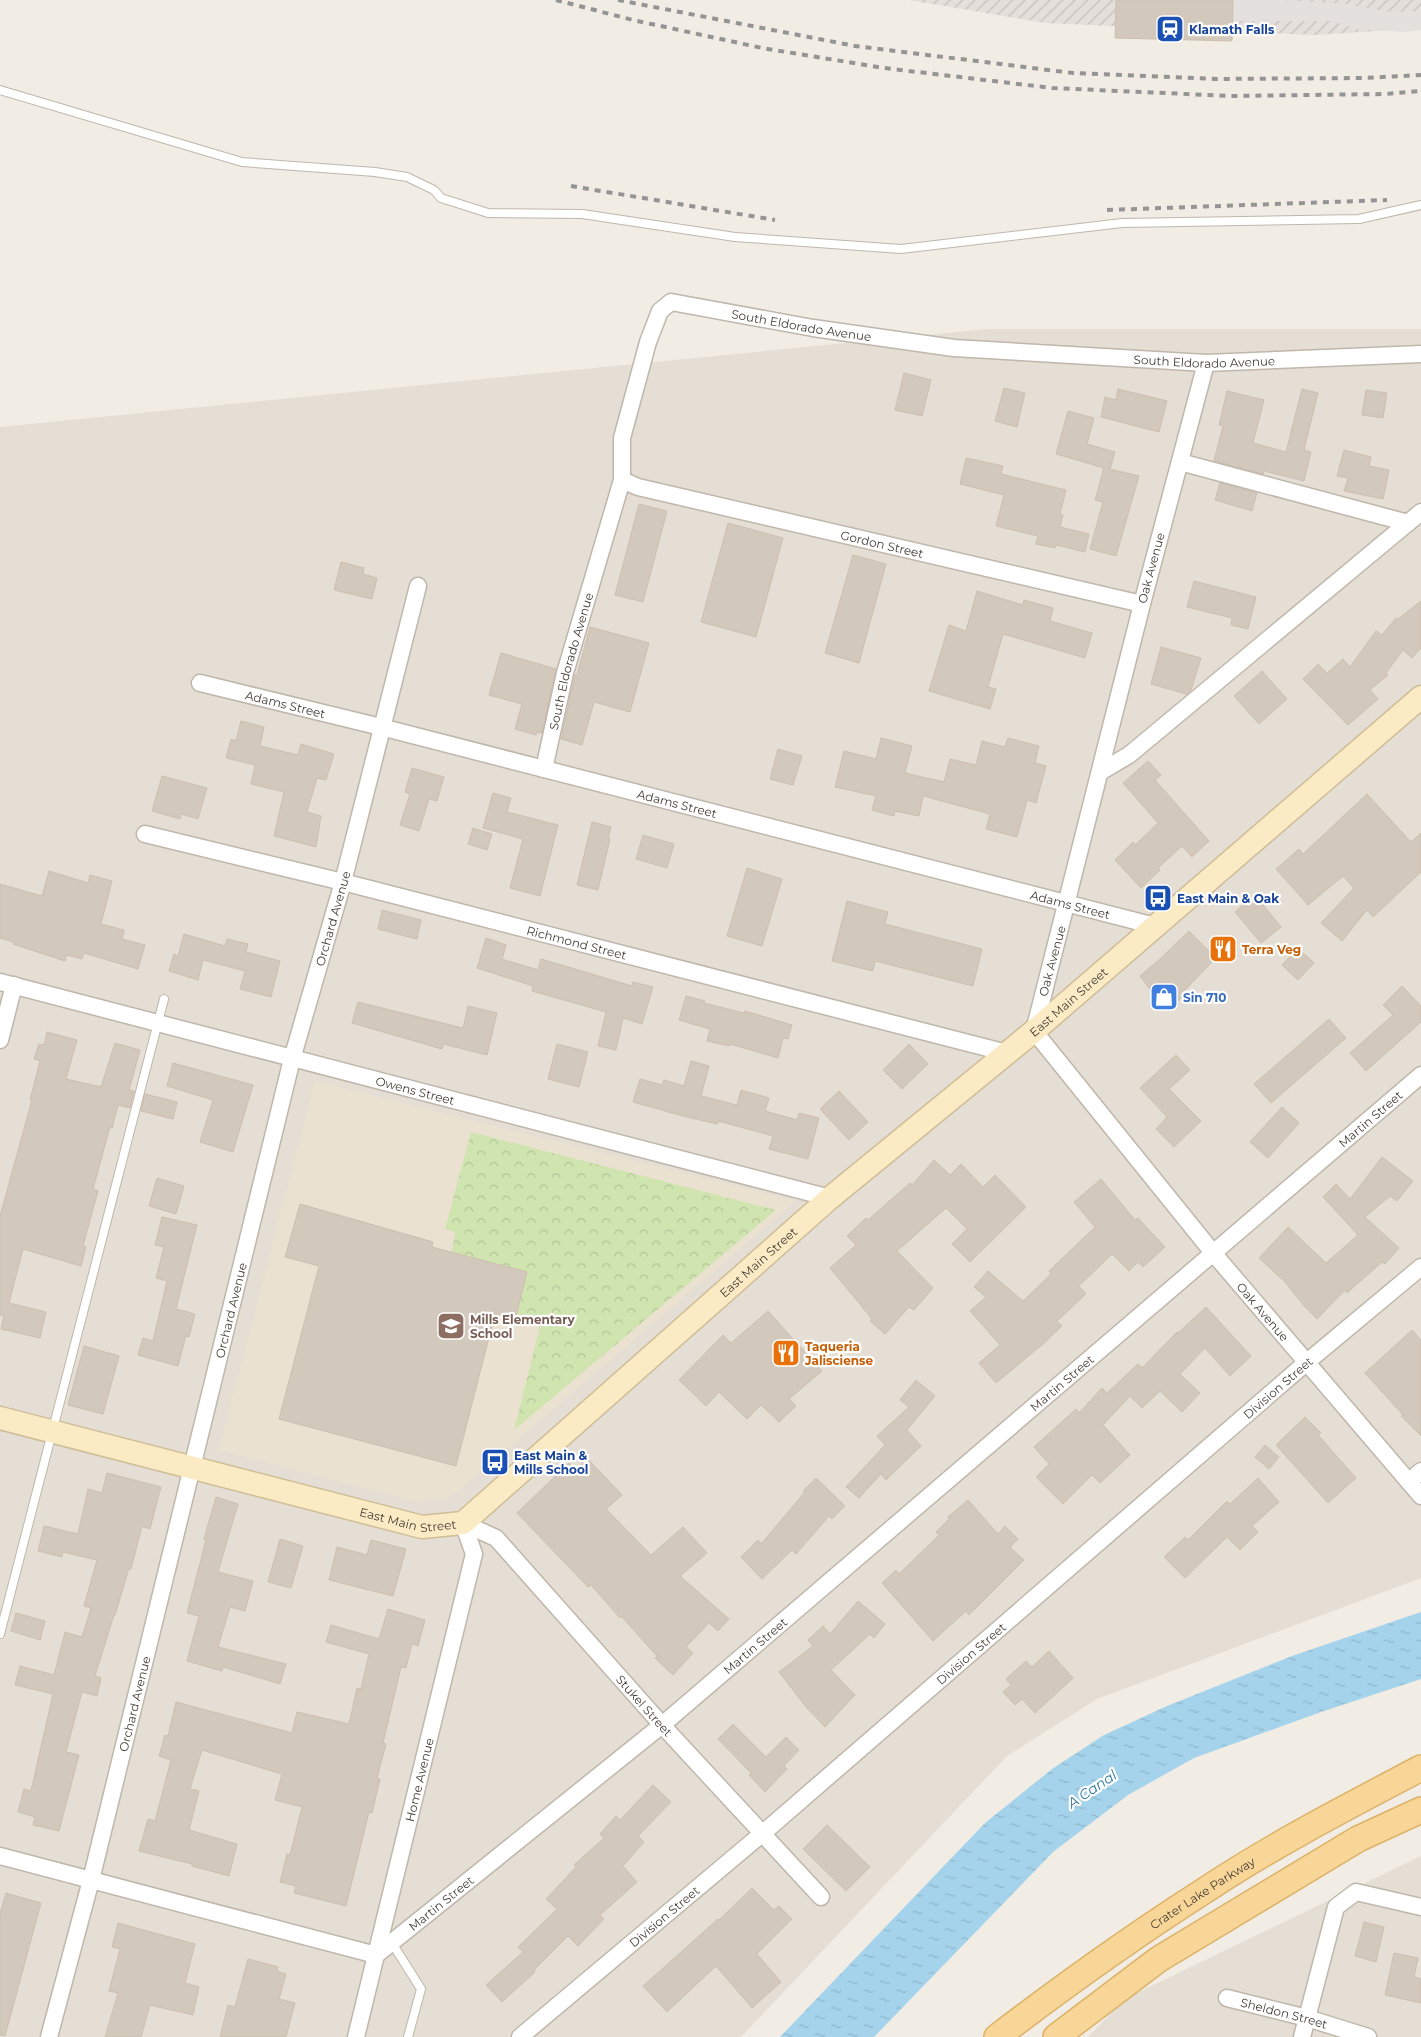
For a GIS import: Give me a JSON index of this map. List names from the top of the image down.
{
  "streets": {
    "main road": ["Crater Lake Parkway"],
    "street": [
      "South Eldorado Avenue",
      "Gordon Street",
      "Oak Avenue",
      "Adams Street",
      "Orchard Avenue",
      "Richmond Street",
      "East Main Street",
      "Owens Street",
      "Martin Street",
      "Division Street",
      "Stukel Street",
      "Home Avenue",
      "Sheldon Street"
    ]
  },
  "crossings": [
    ["South Eldorado Avenue", "Gordon Street"],
    ["South Eldorado Avenue", "Oak Avenue"],
    ["South Eldorado Avenue", "Adams Street"],
    ["Gordon Street", "Oak Avenue"],
    ["Oak Avenue", "Adams Street"],
    ["Oak Avenue", "East Main Street"],
    ["Oak Avenue", "Martin Street"],
    ["Oak Avenue", "Division Street"],
    ["Adams Street", "Orchard Avenue"],
    ["Adams Street", "East Main Street"],
    ["Orchard Avenue", "Richmond Street"],
    ["Orchard Avenue", "East Main Street"],
    ["Orchard Avenue", "Owens Street"],
    ["Richmond Street", "East Main Street"],
    ["East Main Street", "Owens Street"],
    ["East Main Street", "Stukel Street"],
    ["East Main Street", "Home Avenue"],
    ["Martin Street", "Stukel Street"],
    ["Martin Street", "Home Avenue"],
    ["Division Street", "Stukel Street"],
    ["Stukel Street", "Home Avenue"]
  ],
  "water": ["A Canal"],
  "places": {
    "station": ["Klamath Falls"],
    "bus stop": ["East Main & Oak", "East Main & Mills School"],
    "restaurant": ["Terra Veg", "Taqueria Jalisciense"],
    "shop": ["Sin 710"],
    "school or university": ["Mills Elementary School"]
  }
}
